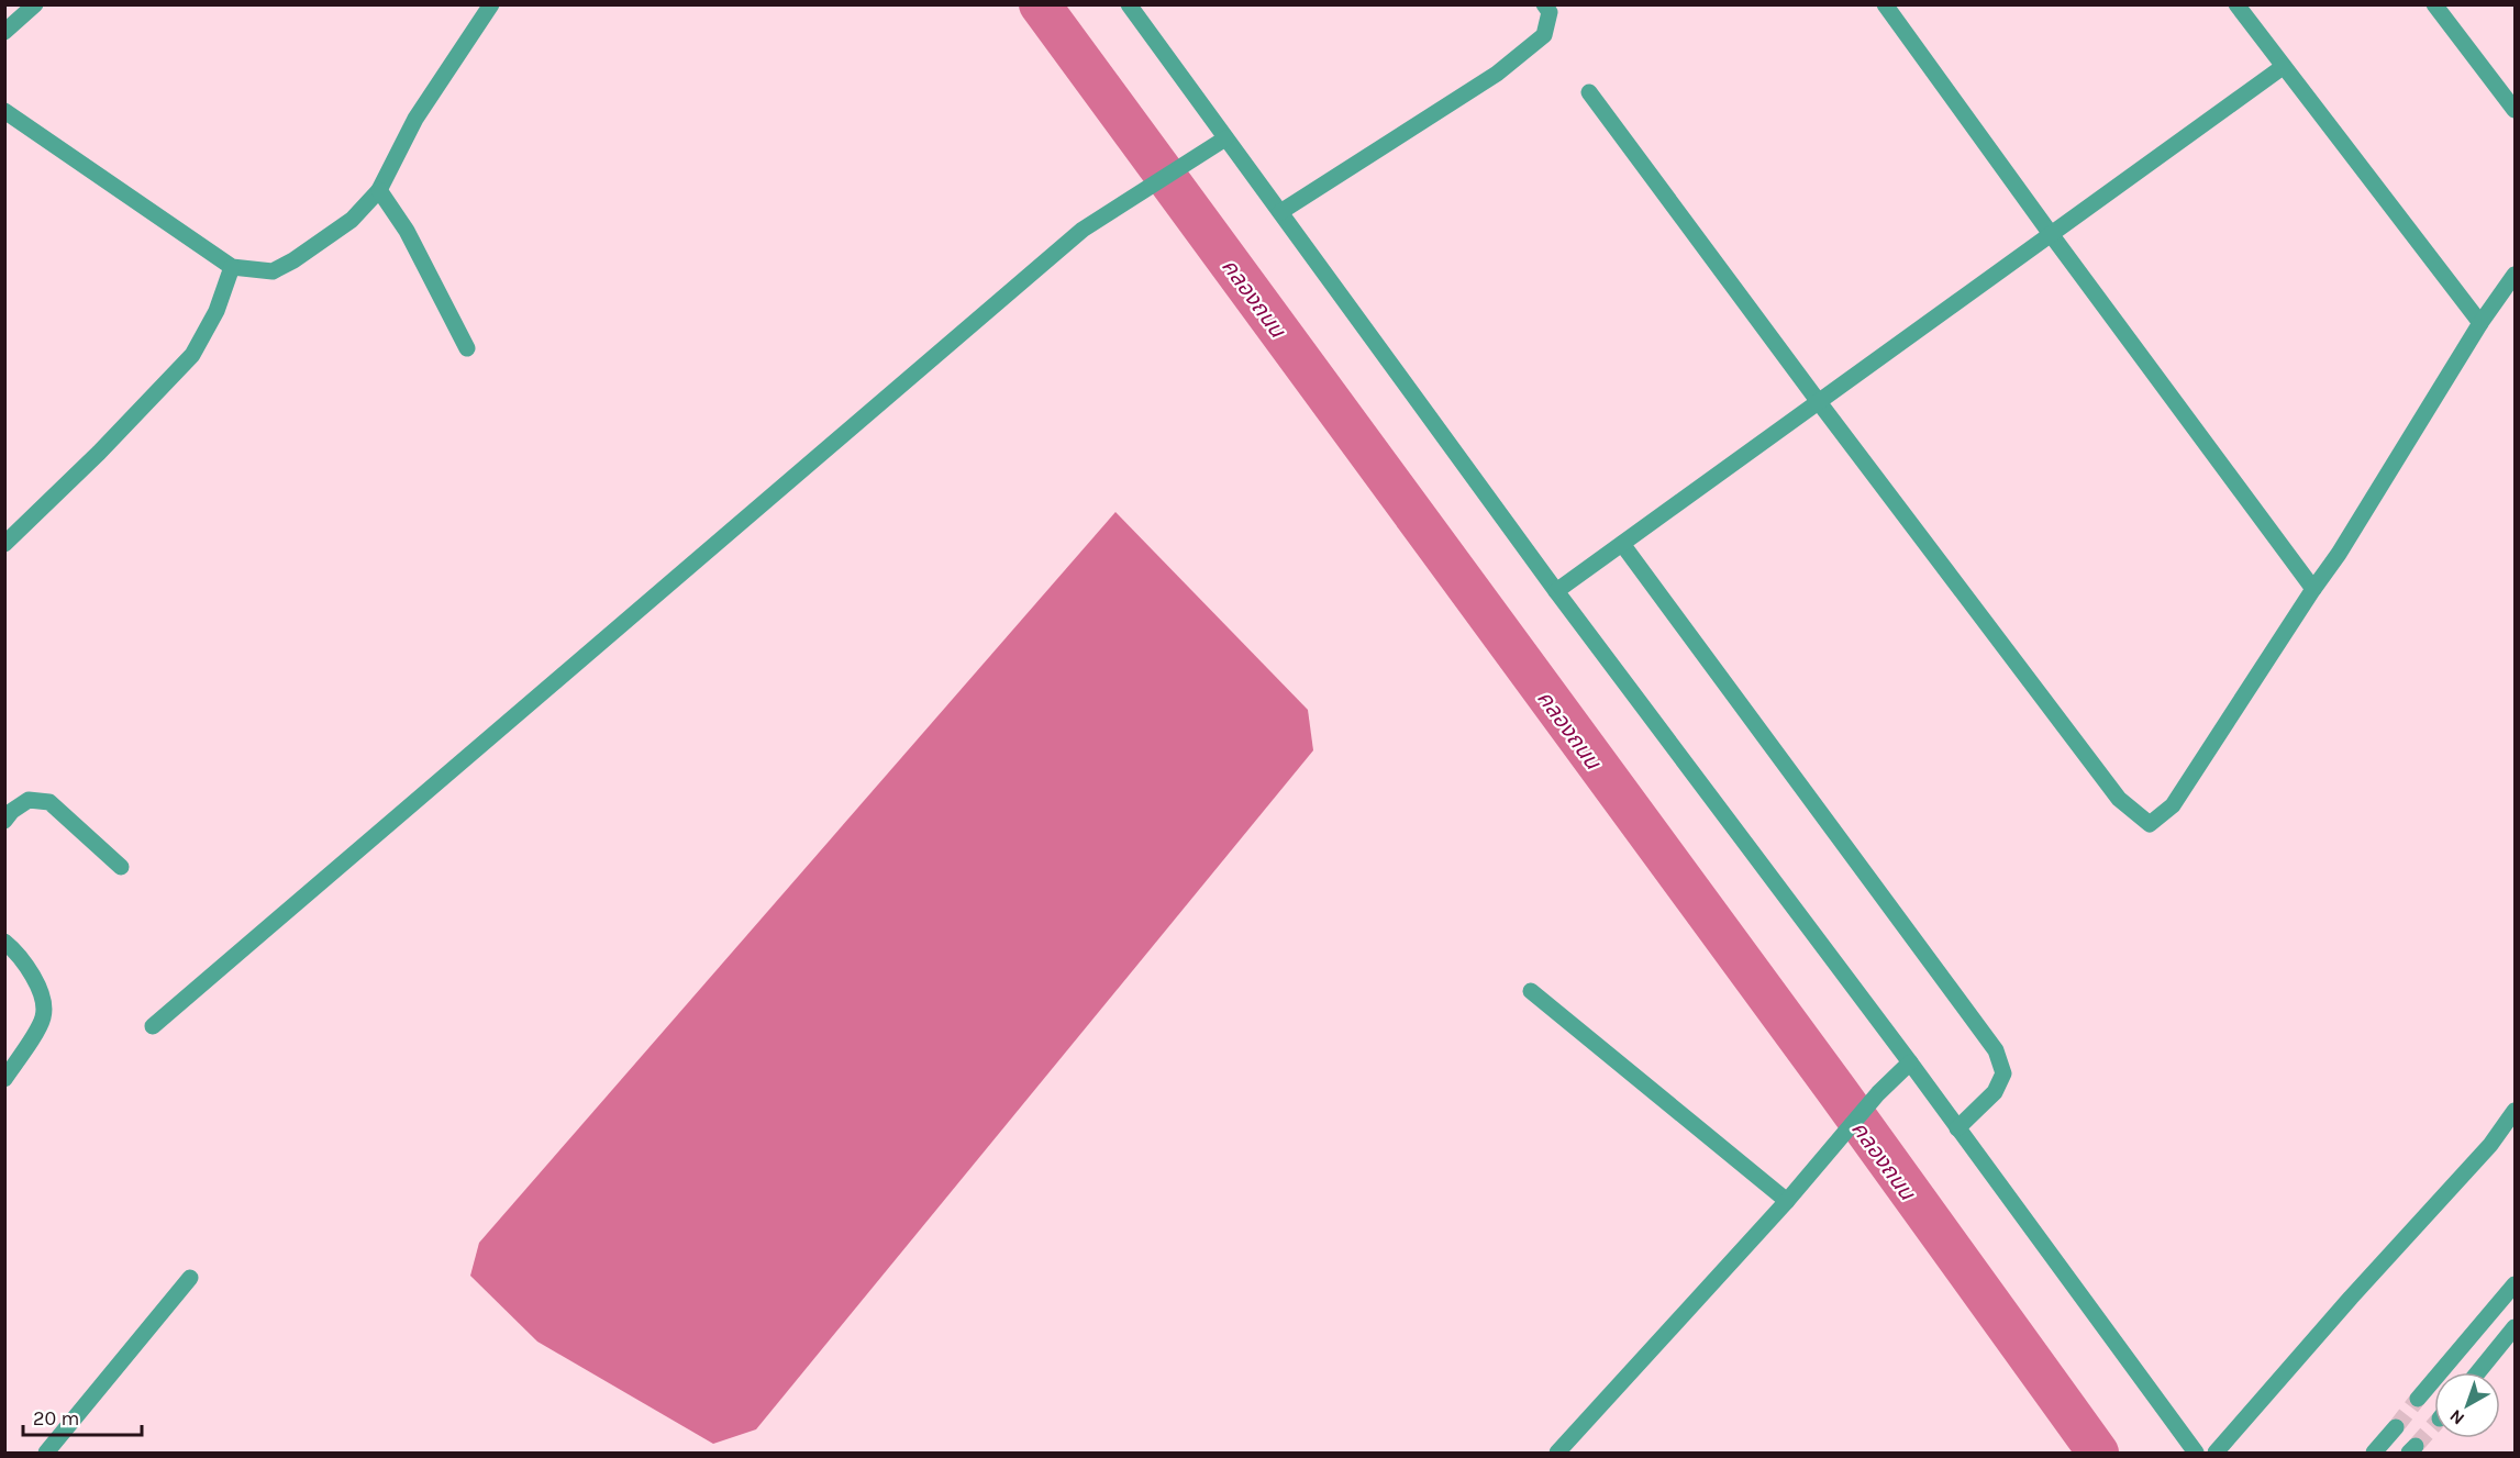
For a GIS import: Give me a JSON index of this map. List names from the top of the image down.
{
  "water": ["คลองถนน"],
  "scale_bar": "20 m",
  "north": "bottom left"
}
